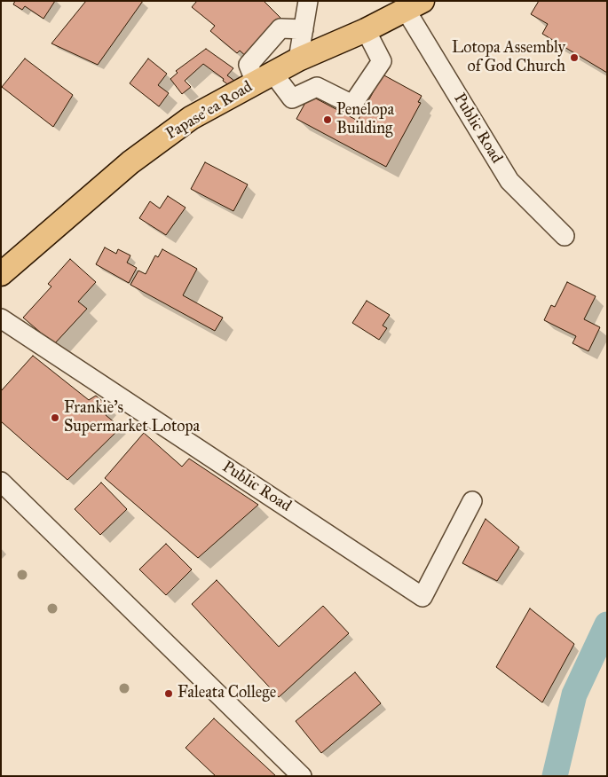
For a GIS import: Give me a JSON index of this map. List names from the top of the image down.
{
  "streets": {
    "main road": ["Papase'ea Road"],
    "street": ["Public Road"]
  },
  "crossings": [
    ["Papase'ea Road", "Public Road"]
  ],
  "places": [
    "Lotopa Assembly of God Church",
    "Penelopa Building",
    "Frankie's Supermarket Lotopa",
    "Faleata College"
  ]
}
